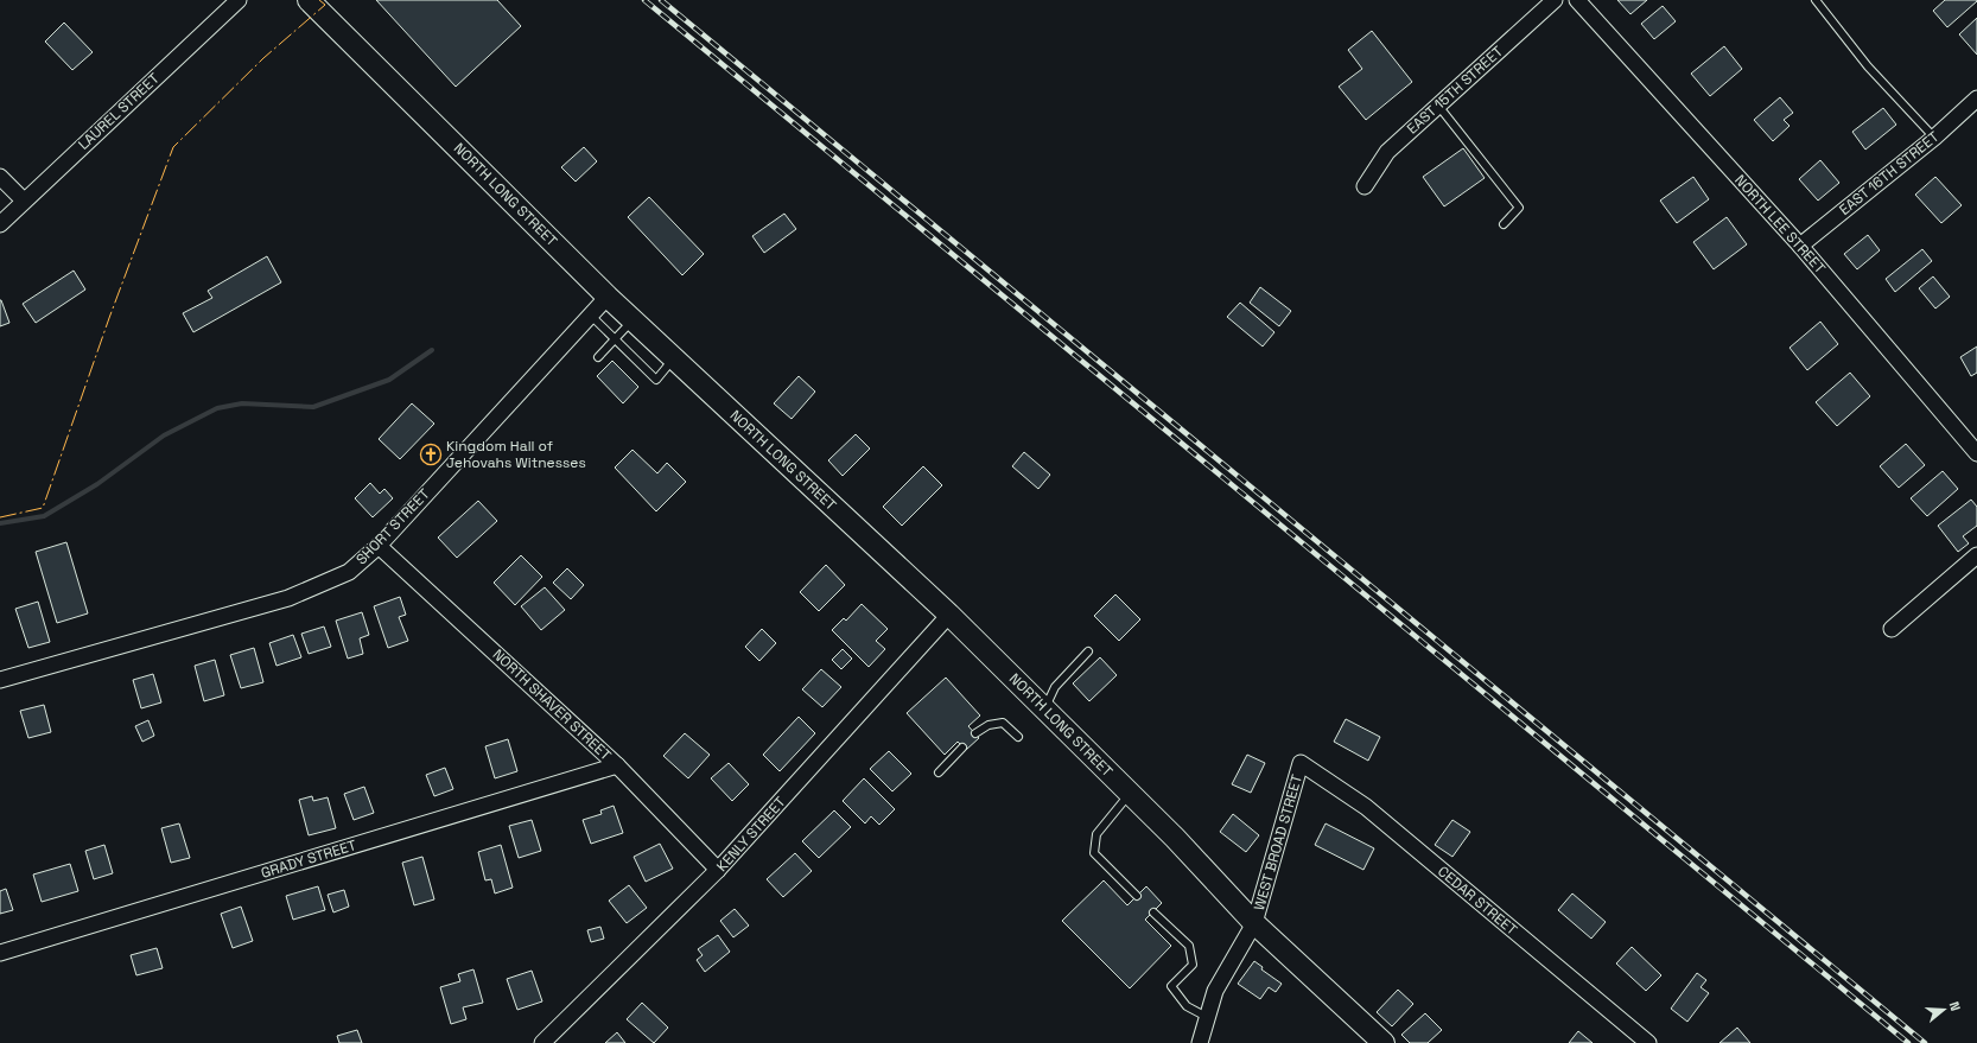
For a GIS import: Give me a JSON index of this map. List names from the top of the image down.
{
  "streets": {
    "street": [
      "EAST 15TH STREET",
      "LAUREL STREET",
      "EAST 16TH STREET",
      "NORTH LONG STREET",
      "NORTH LEE STREET",
      "SHORT STREET",
      "NORTH SHAVER STREET",
      "KENLY STREET",
      "WEST BROAD STREET",
      "GRADY STREET",
      "CEDAR STREET"
    ]
  },
  "crossings": [
    ["EAST 16TH STREET", "NORTH LEE STREET"],
    ["NORTH LONG STREET", "SHORT STREET"],
    ["NORTH LONG STREET", "KENLY STREET"],
    ["NORTH LONG STREET", "WEST BROAD STREET"],
    ["SHORT STREET", "NORTH SHAVER STREET"],
    ["NORTH SHAVER STREET", "KENLY STREET"],
    ["NORTH SHAVER STREET", "GRADY STREET"],
    ["WEST BROAD STREET", "CEDAR STREET"]
  ],
  "places": {
    "church": ["Kingdom Hall of Jehovahs Witnesses"]
  },
  "north": "right"
}
